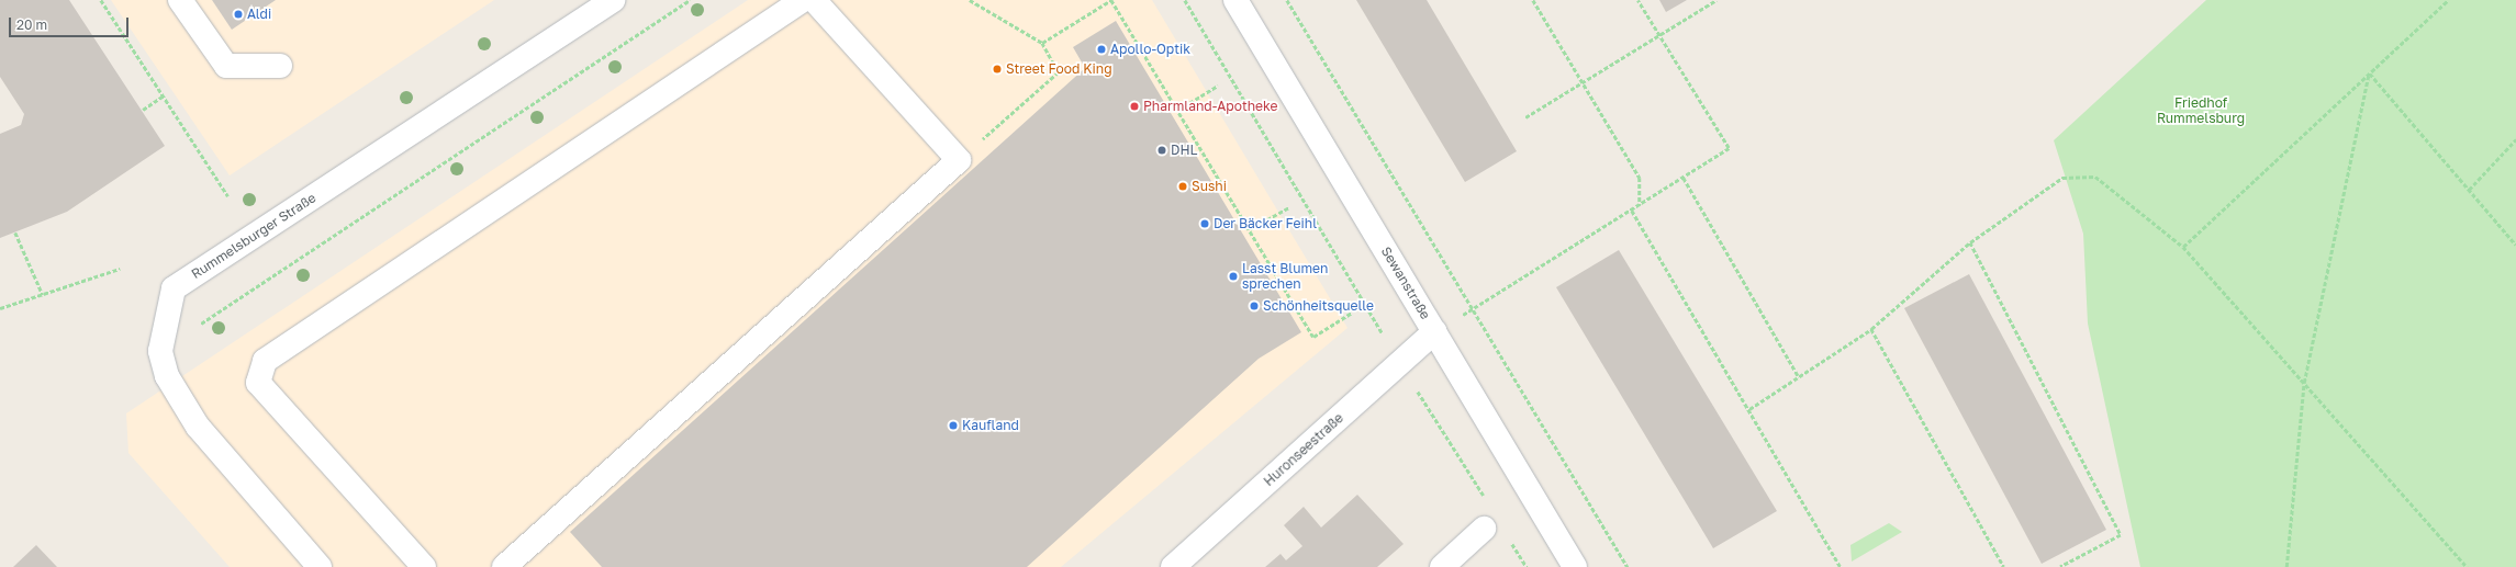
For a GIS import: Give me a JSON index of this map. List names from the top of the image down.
{
  "streets": {
    "street": ["Rummelsburger Straße", "Sewanstraße", "Huronseestraße"]
  },
  "crossings": [
    ["Sewanstraße", "Huronseestraße"]
  ],
  "parks": ["Friedhof Rummelsburg"],
  "places": [
    "Aldi",
    "Apollo-Optik",
    "Street Food King",
    "Pharmland-Apotheke",
    "DHL",
    "Sushi",
    "Der Bäcker Feihl",
    "Lasst Blumen sprechen",
    "Schönheitsquelle",
    "Kaufland"
  ],
  "scale_bar": "20 m"
}
